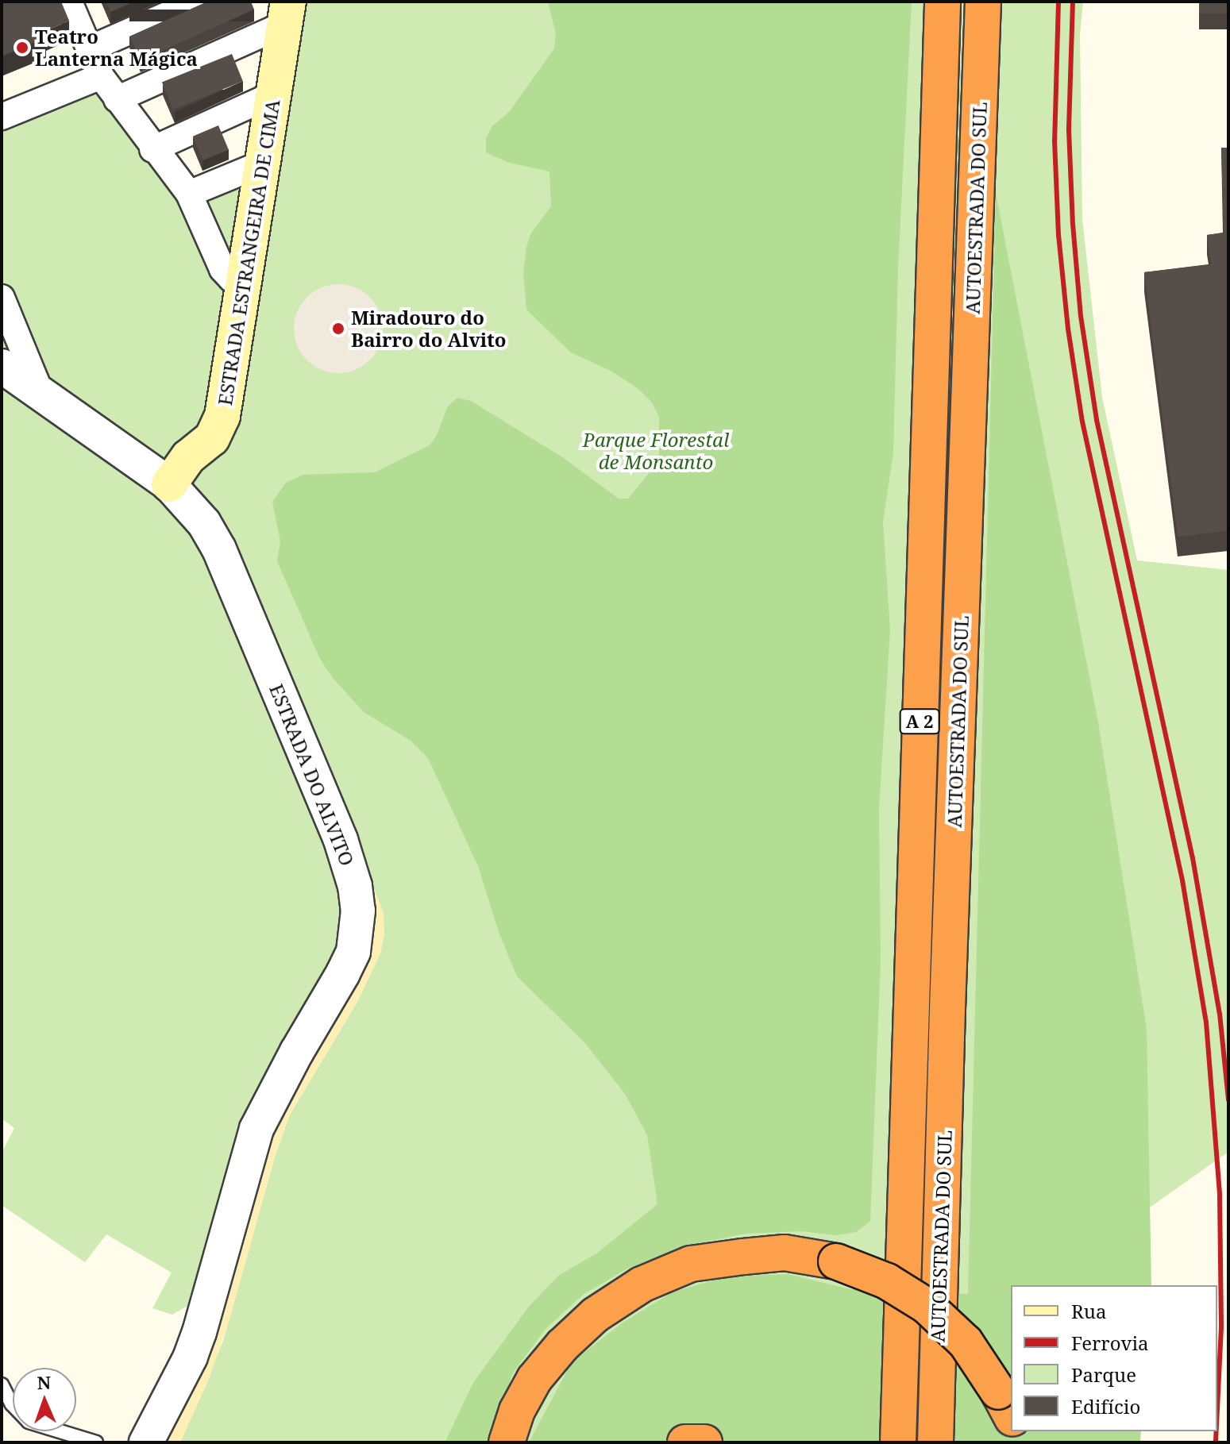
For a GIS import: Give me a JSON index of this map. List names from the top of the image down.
{
  "streets": {
    "highway": ["AUTOESTRADA DO SUL", "A 2"],
    "main road": ["ESTRADA ESTRANGEIRA DE CIMA"],
    "street": ["ESTRADA DO ALVITO"]
  },
  "crossings": [
    ["ESTRADA ESTRANGEIRA DE CIMA", "ESTRADA DO ALVITO"]
  ],
  "parks": ["Parque Florestal de Monsanto"],
  "places": ["Teatro Lanterna Mágica", "Miradouro do Bairro do Alvito"],
  "legend": [
    "Rua",
    "Ferrovia",
    "Parque",
    "Edifício"
  ],
  "north": "top"
}
